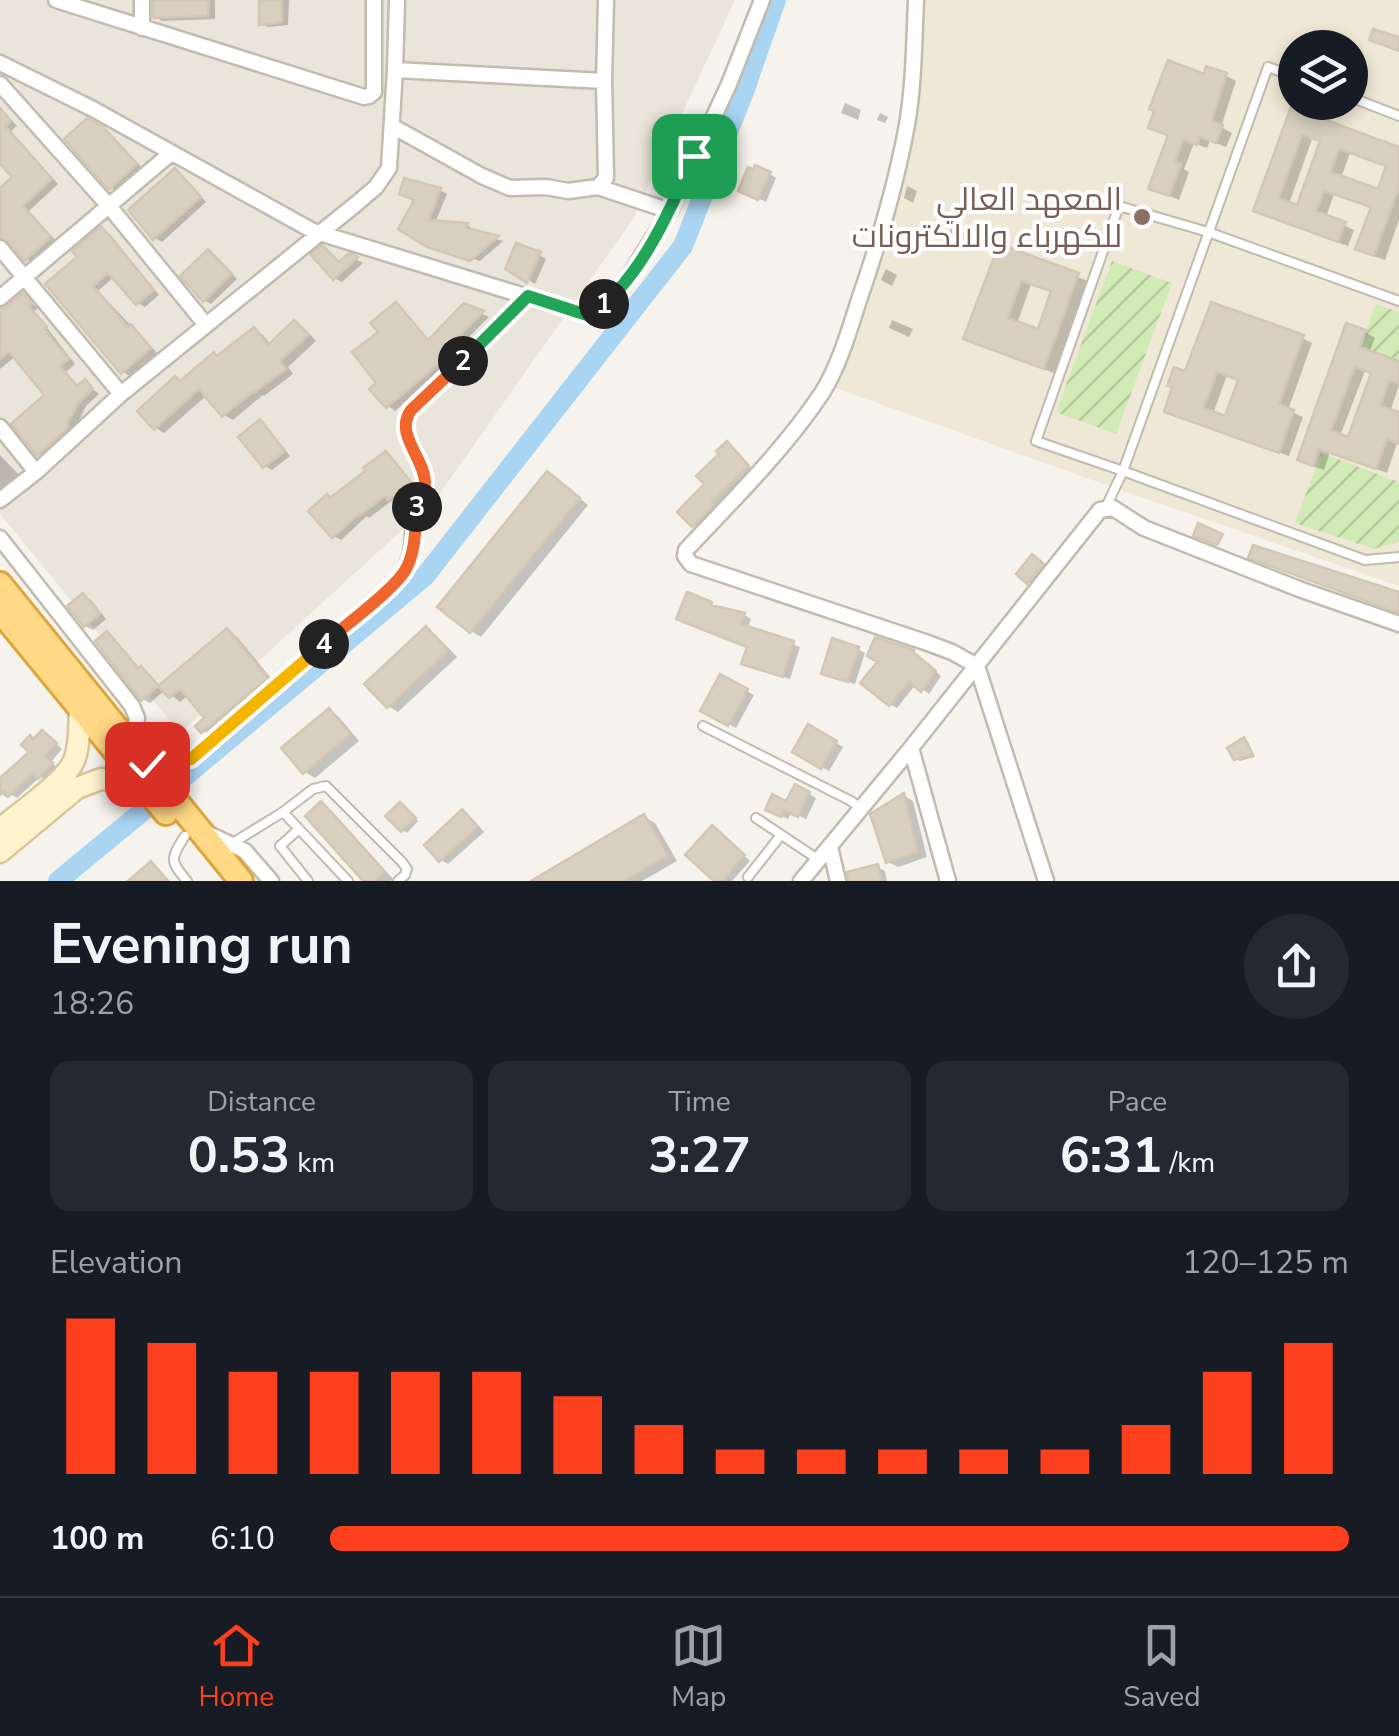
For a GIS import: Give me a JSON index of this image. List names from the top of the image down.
{
  "places": ["المعهد العالي للكهرباء والالكترونات"],
  "page": {
    "pins": [
      "1",
      "2",
      "3",
      "4"
    ],
    "heading": ["Evening run", "18:26"],
    "stats": [
      ["Distance", "0.53 km"],
      ["Time", "3:27"],
      ["Pace", "6:31 /km"]
    ],
    "chart": ["Elevation", "120–125 m"],
    "list": [
      {
        "name": "100 m",
        "note": "6:10"
      }
    ],
    "tabs": ["Home", "Map", "Saved"]
  }
}
